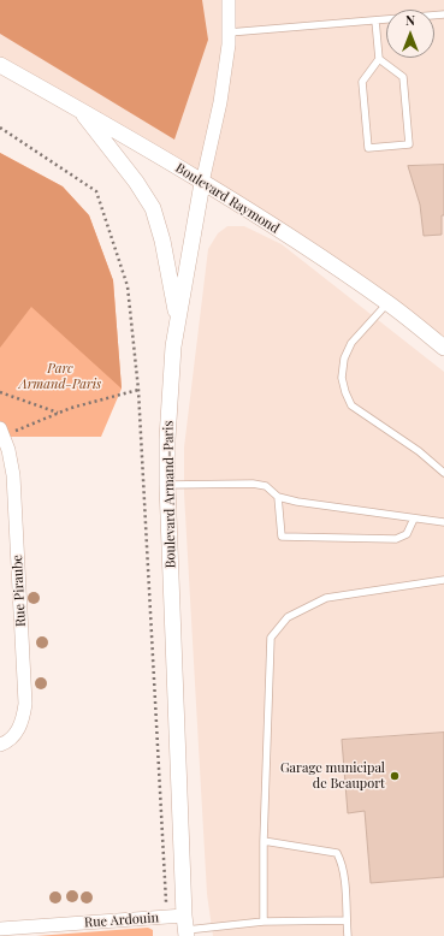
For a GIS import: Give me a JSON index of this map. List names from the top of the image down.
{
  "streets": {
    "street": [
      "Boulevard Raymond",
      "Boulevard Armand-Paris",
      "Rue Piraube",
      "Rue Ardouin"
    ]
  },
  "crossings": [
    ["Boulevard Raymond", "Boulevard Armand-Paris"],
    ["Boulevard Armand-Paris", "Rue Ardouin"]
  ],
  "parks": ["Parc Armand-Paris"],
  "places": ["Garage municipal de Beauport"],
  "north": "top"
}
